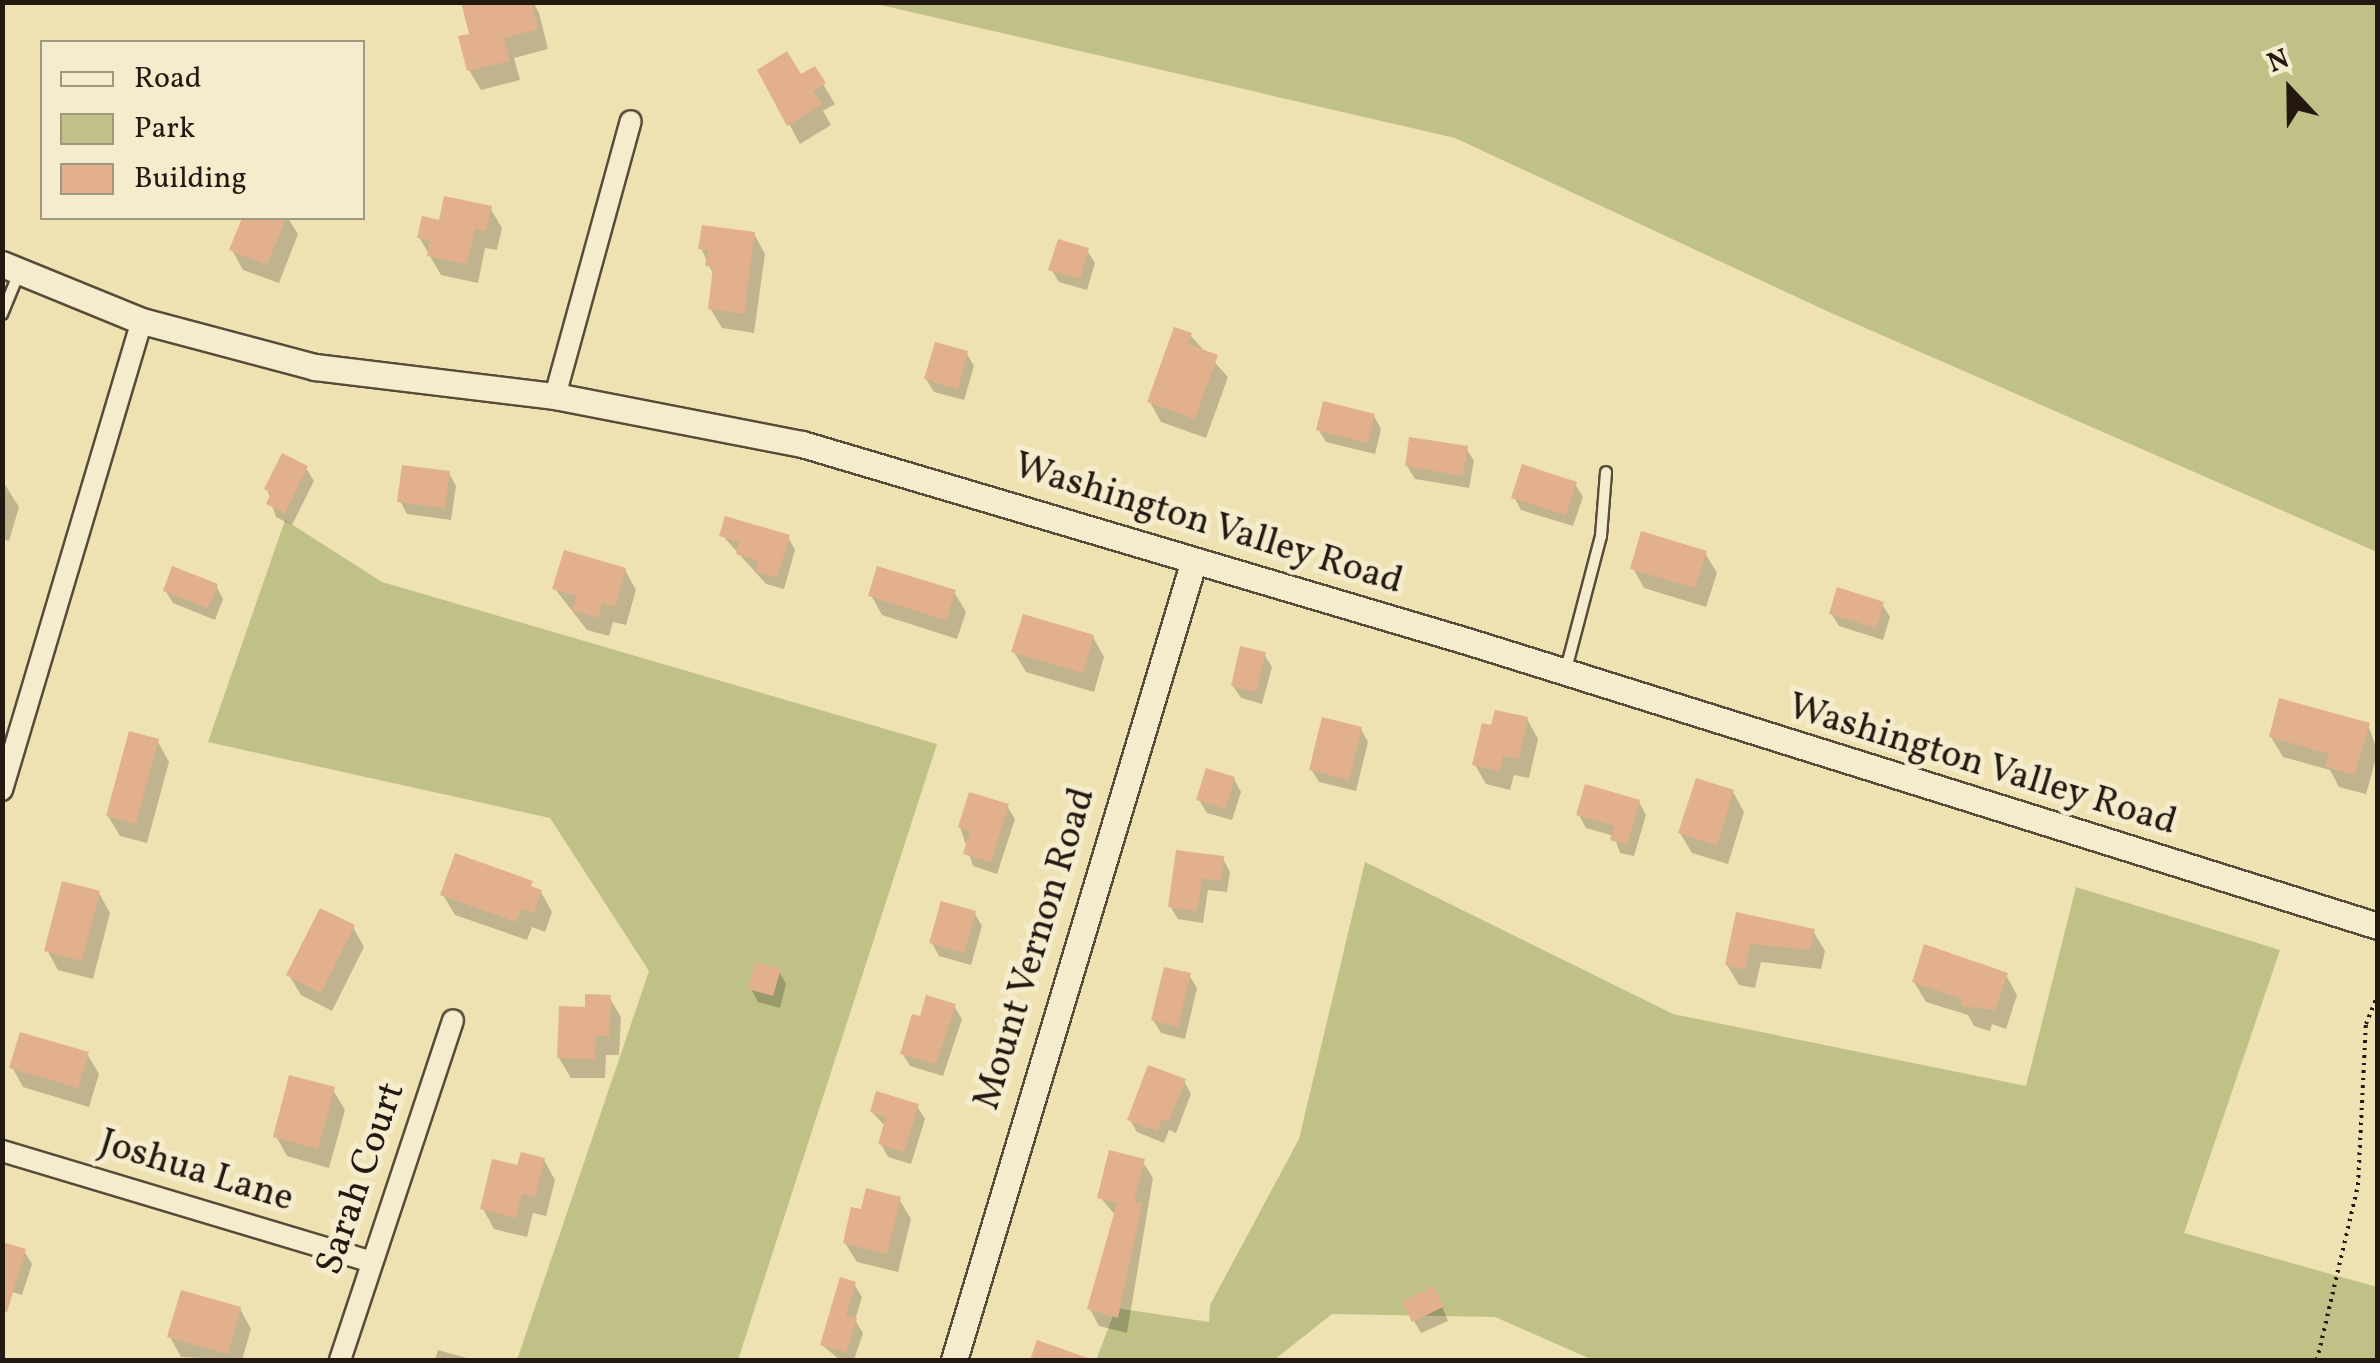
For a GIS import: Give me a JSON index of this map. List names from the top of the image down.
{
  "streets": {
    "street": [
      "Washington Valley Road",
      "Mount Vernon Road",
      "Joshua Lane",
      "Sarah Court"
    ]
  },
  "crossings": [
    ["Washington Valley Road", "Mount Vernon Road"],
    ["Joshua Lane", "Sarah Court"]
  ],
  "legend": ["Road", "Park", "Building"],
  "north": "top"
}
